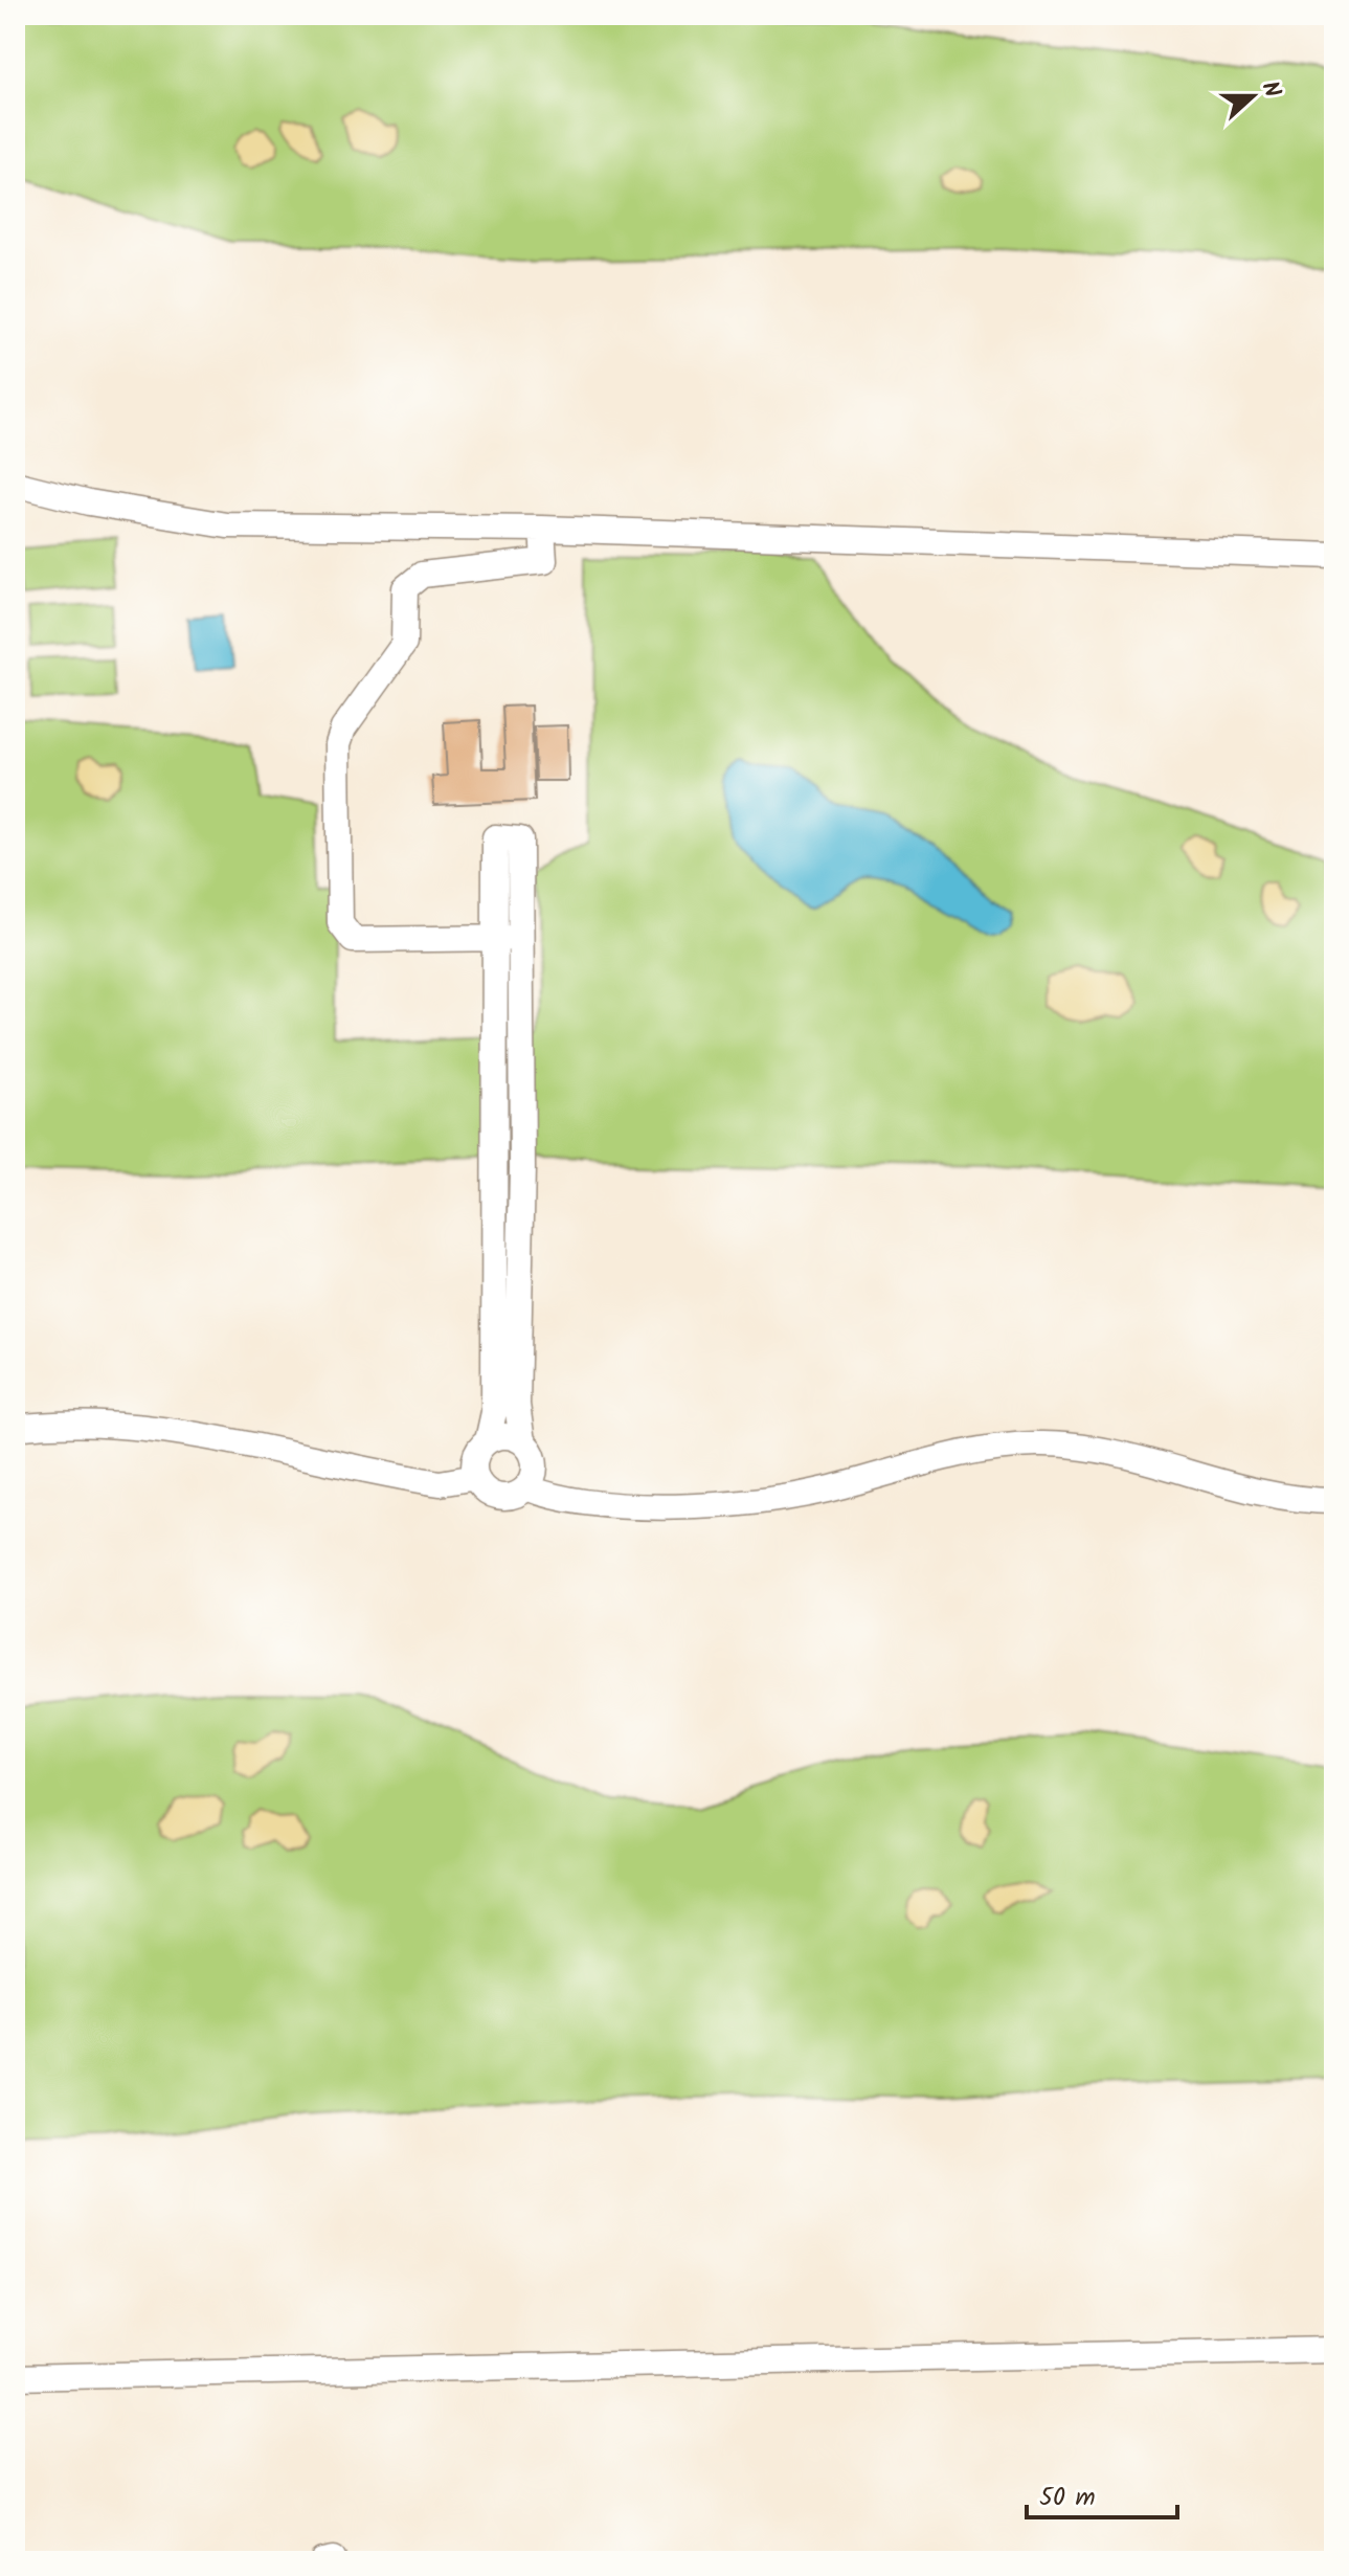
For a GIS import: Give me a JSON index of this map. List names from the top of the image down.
{
  "scale_bar": "50 m",
  "north": "right"
}
